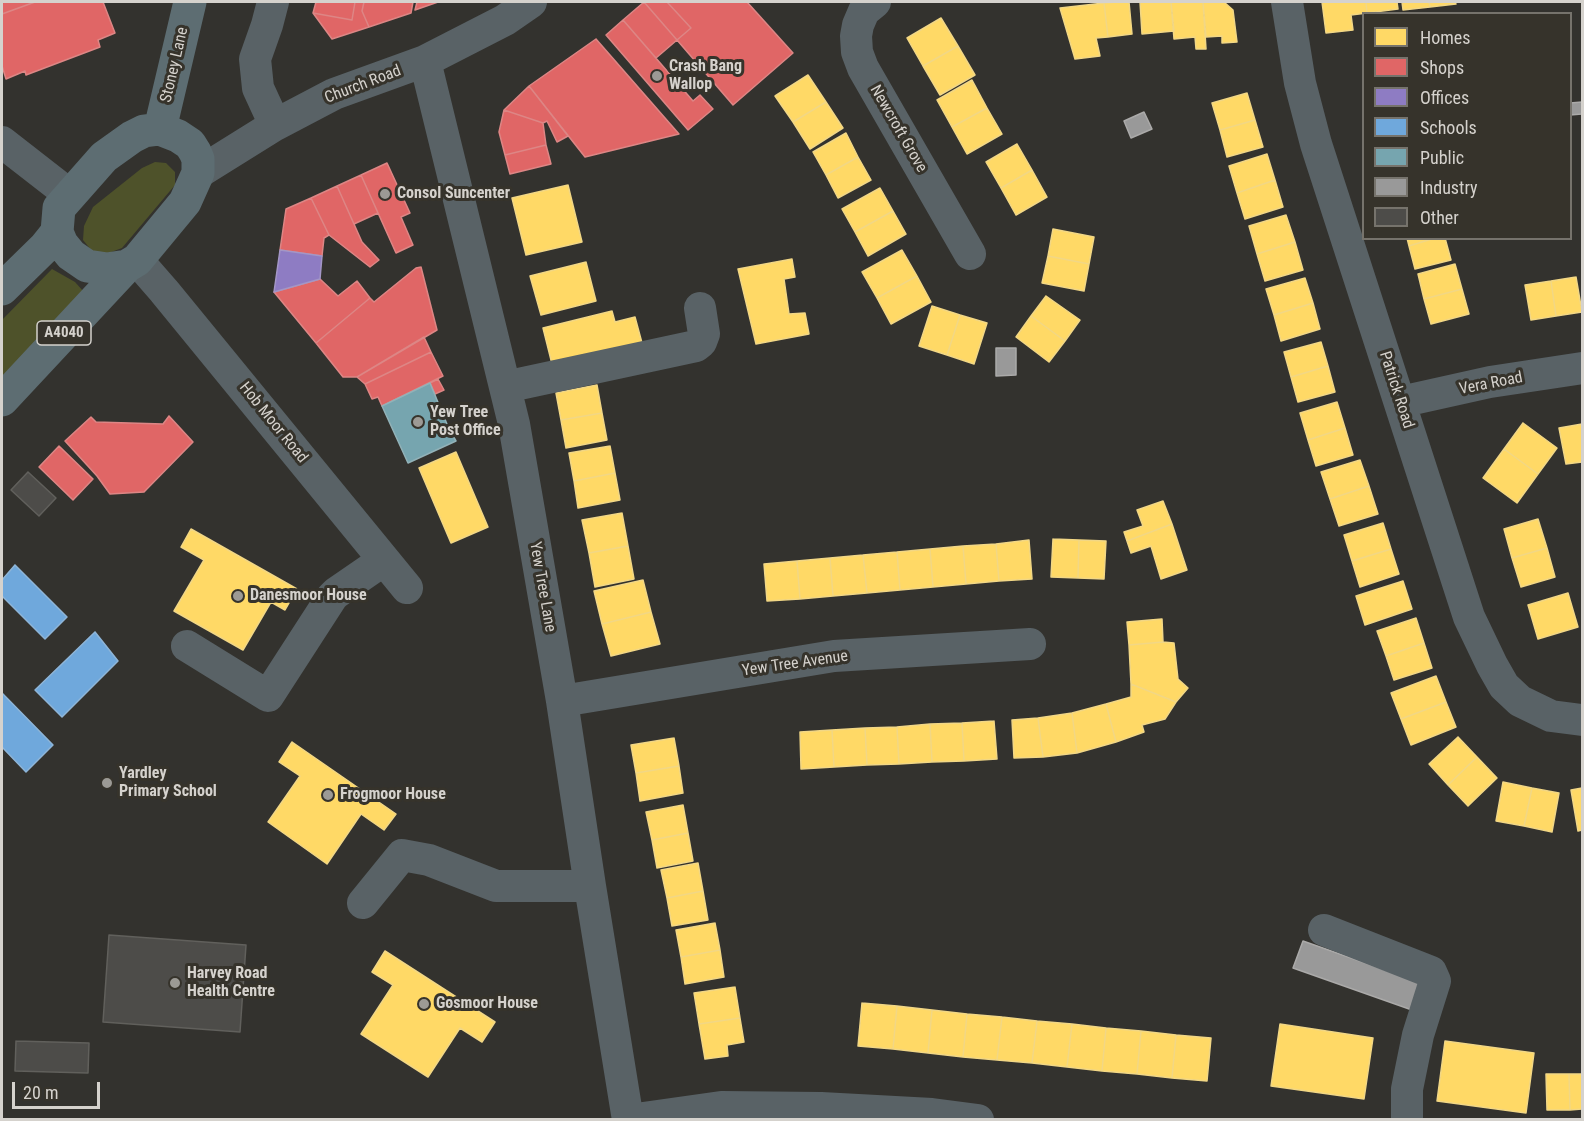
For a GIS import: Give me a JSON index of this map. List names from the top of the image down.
{
  "streets": {
    "main road": ["Stoney Lane", "A4040"],
    "street": [
      "Church Road",
      "Newcroft Grove",
      "Vera Road",
      "Patrick Road",
      "Hob Moor Road",
      "Yew Tree Lane",
      "Yew Tree Avenue"
    ]
  },
  "crossings": [
    ["Stoney Lane", "Church Road"],
    ["Stoney Lane", "A4040"],
    ["Stoney Lane", "Hob Moor Road"],
    ["Church Road", "A4040"],
    ["Church Road", "Hob Moor Road"],
    ["Church Road", "Yew Tree Lane"],
    ["A4040", "Hob Moor Road"],
    ["Vera Road", "Patrick Road"],
    ["Yew Tree Lane", "Yew Tree Avenue"]
  ],
  "places": [
    "Crash Bang Wallop",
    "Consol Suncenter",
    "Yew Tree Post Office",
    "Danesmoor House",
    "Yardley Primary School",
    "Frogmoor House",
    "Harvey Road Health Centre",
    "Gosmoor House"
  ],
  "legend": [
    "Homes",
    "Shops",
    "Offices",
    "Schools",
    "Public",
    "Industry",
    "Other"
  ],
  "scale_bar": "20 m"
}
